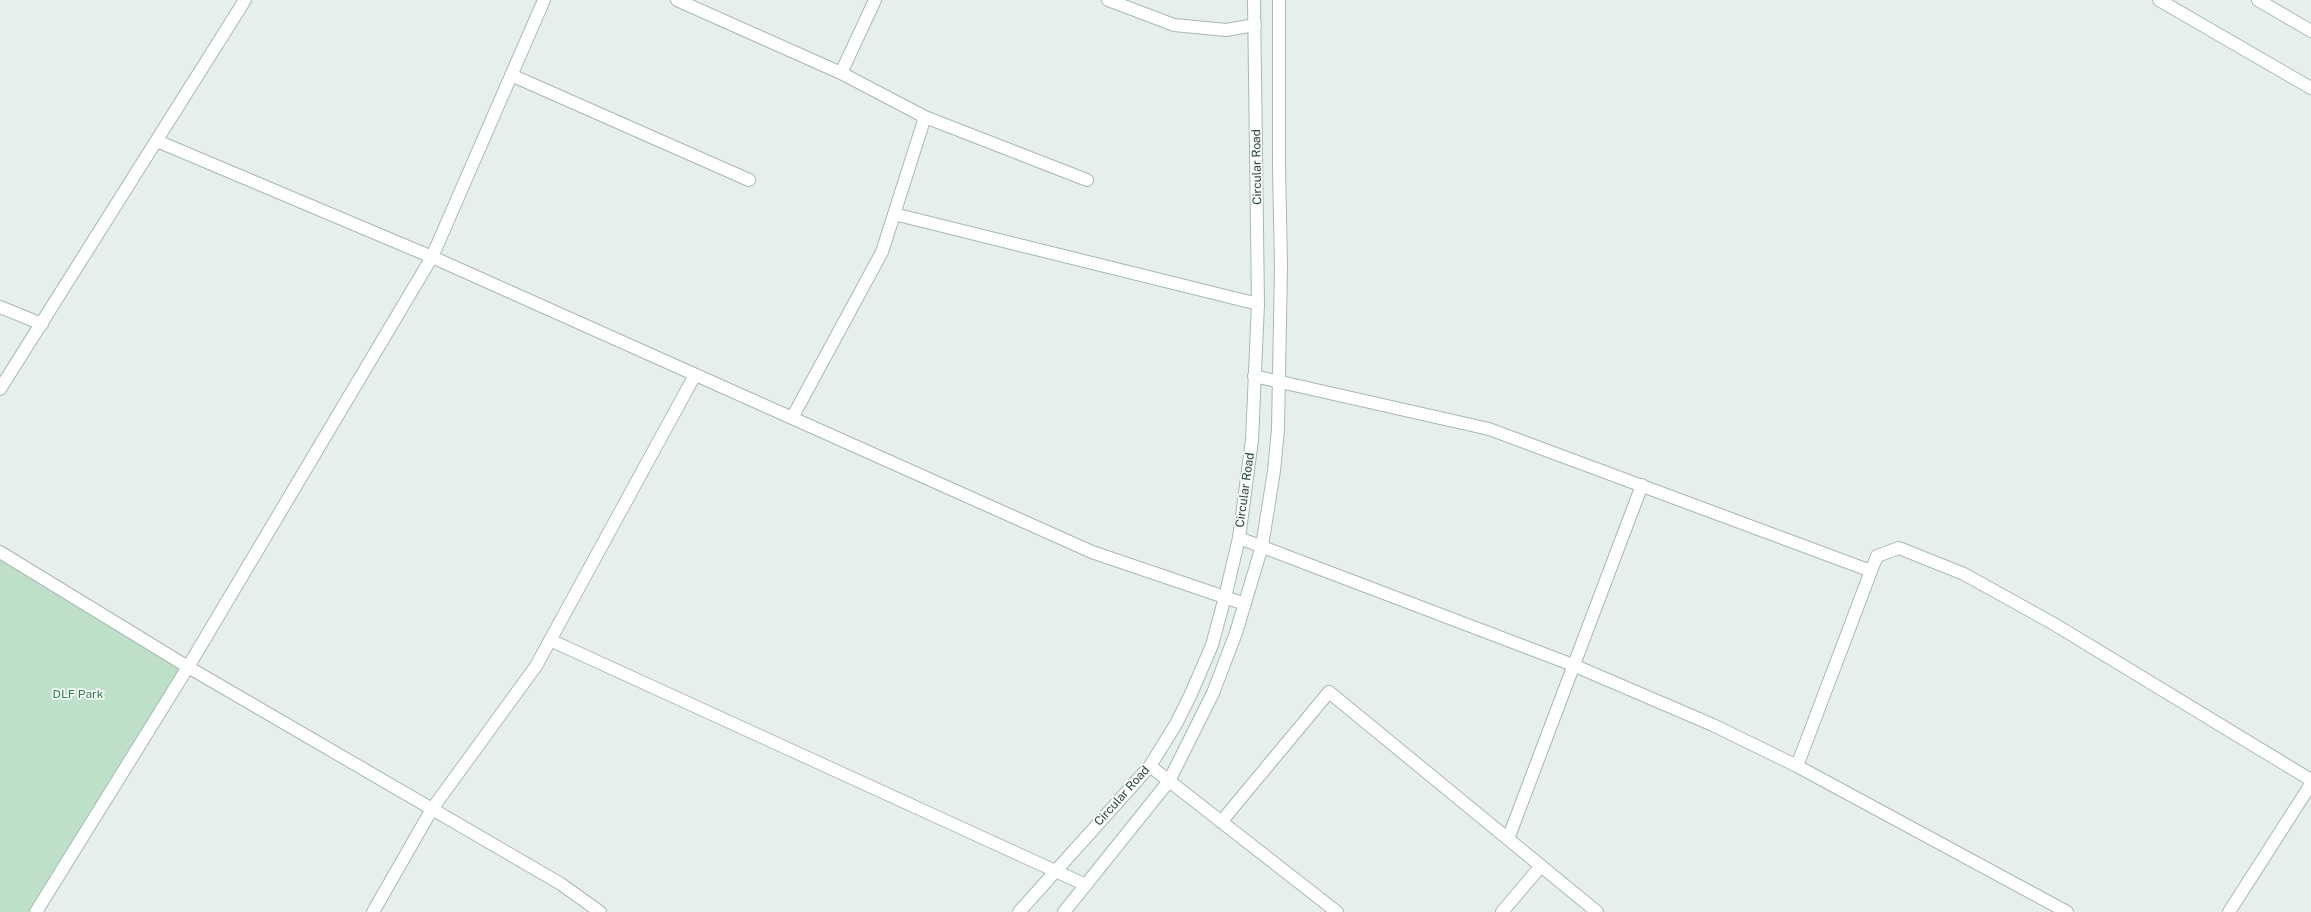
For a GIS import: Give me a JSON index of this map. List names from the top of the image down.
{
  "streets": {
    "street": ["Circular Road"]
  },
  "parks": ["DLF Park"]
}
